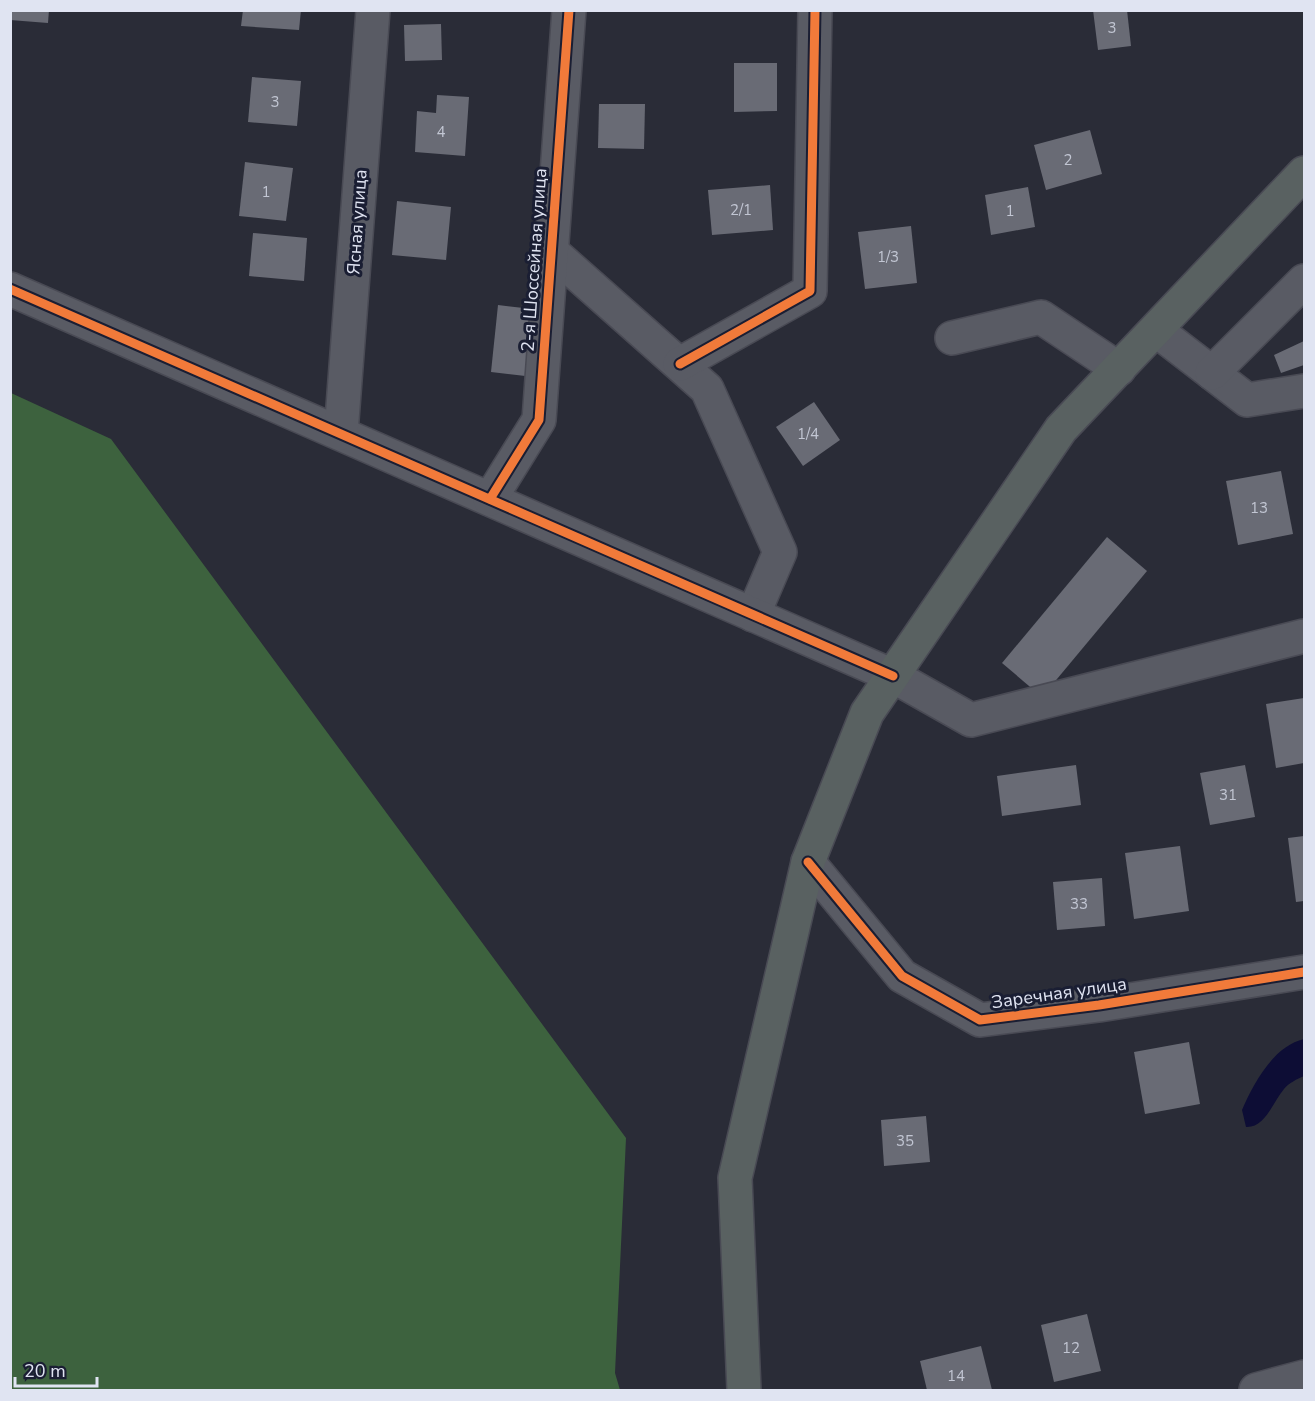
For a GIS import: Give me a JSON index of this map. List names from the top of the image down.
{
  "streets": {
    "street": ["Ясная улица", "2-я Шоссейная улица", "Заречная улица"]
  },
  "house_numbers": [
    "3",
    "3",
    "4",
    "2",
    "1",
    "2/1",
    "1",
    "1/3",
    "1/4",
    "13",
    "31",
    "33",
    "35",
    "12",
    "14"
  ],
  "scale_bar": "20 m"
}
